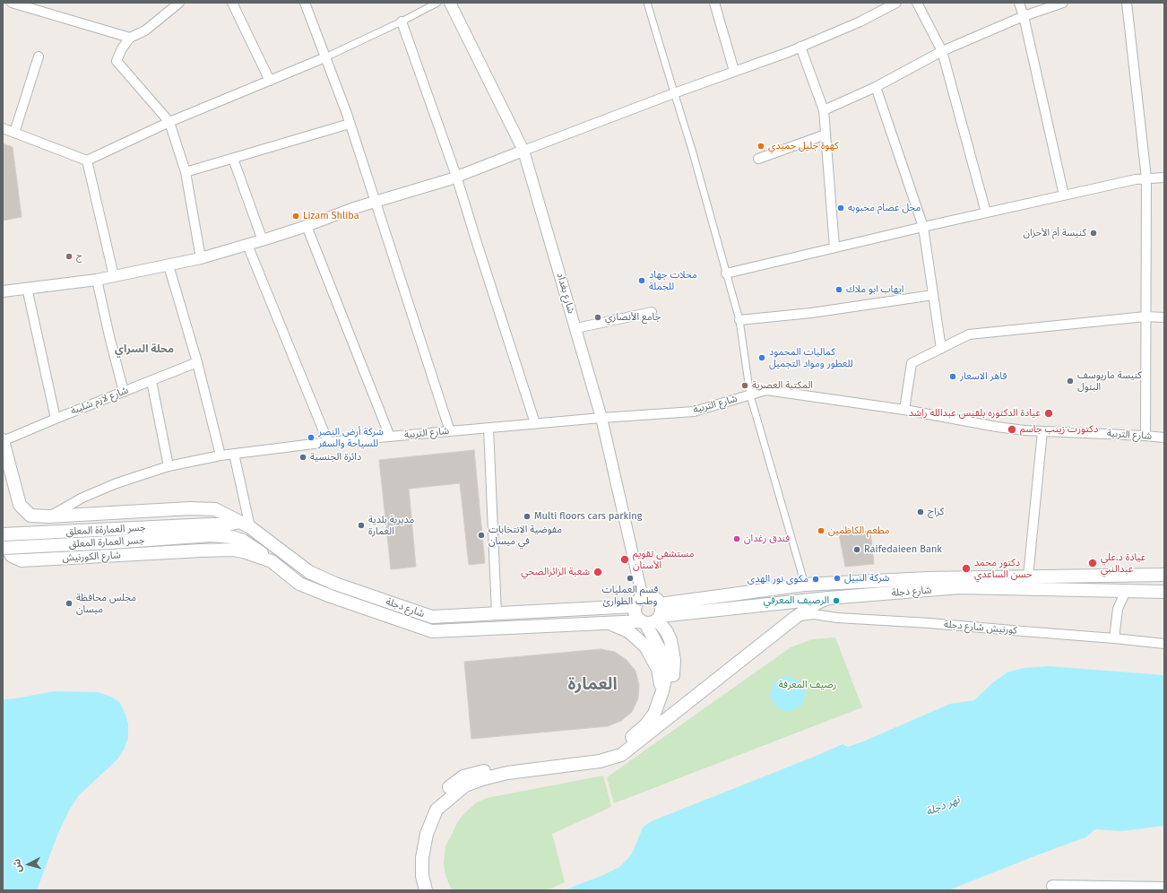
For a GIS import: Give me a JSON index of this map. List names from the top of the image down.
{
  "streets": {
    "main road": [
      "جسر العمارةة المعلق",
      "جسر العمارة المعلق",
      "شارع الكورنيش",
      "شارع دجلة"
    ],
    "street": [
      "شارع بغداد",
      "شارع لازم شليبة",
      "شارع التربية",
      "كورنيش شارع دجلة"
    ]
  },
  "crossings": [
    ["شارع بغداد", "شارع التربية"],
    ["شارع بغداد", "شارع دجلة"],
    ["شارع لازم شليبة", "شارع دجلة"],
    ["شارع التربية", "شارع دجلة"],
    ["جسر العمارةة المعلق", "جسر العمارة المعلق"],
    ["جسر العمارةة المعلق", "شارع دجلة"],
    ["جسر العمارة المعلق", "شارع دجلة"],
    ["شارع الكورنيش", "شارع دجلة"]
  ],
  "districts": ["محلة السراي", "العمارة"],
  "water": ["نهر دجلة"],
  "parks": ["رصيف المعرفة"],
  "places": [
    "كهوة جليل حميدي",
    "محل عصام محبوبه",
    "Lizam Shliba",
    "كنيسة أم الأحزان",
    "ج",
    "محلات جهاد للجملة",
    "ايهاب ابو ملاك",
    "جامع الأنصاري",
    "كماليات المحمود للعطور ومواد التجميل",
    "قاهر الاسعار",
    "كنيسة ماريوسف البتول",
    "المكتبة العصرية",
    "عيادة الدكتوره بلقيس عبدالله راشد",
    "دكتورت زينب جاسم",
    "شركة أرض النصر للسياحة والسفر",
    "دائرة الجنسية",
    "كراج",
    "Multi floors cars parking",
    "مديرية بلدية العمارة",
    "مطعم الكاظمين",
    "مفوضية الانتخابات في ميسان",
    "فندق رغدان",
    "Raifedaieen Bank",
    "مستشفى تقويم الأسنان",
    "عيادة د.علي عبدالنبي",
    "دكتور محمد حسن الساعدي",
    "شعبة الزائرالصحي",
    "قسم العمليات وطب الطوارئ",
    "شركة النبيل",
    "مكوى نور الهدى",
    "الرصيف المعرفي",
    "مجلس محافظة ميسان"
  ],
  "north": "left"
}
